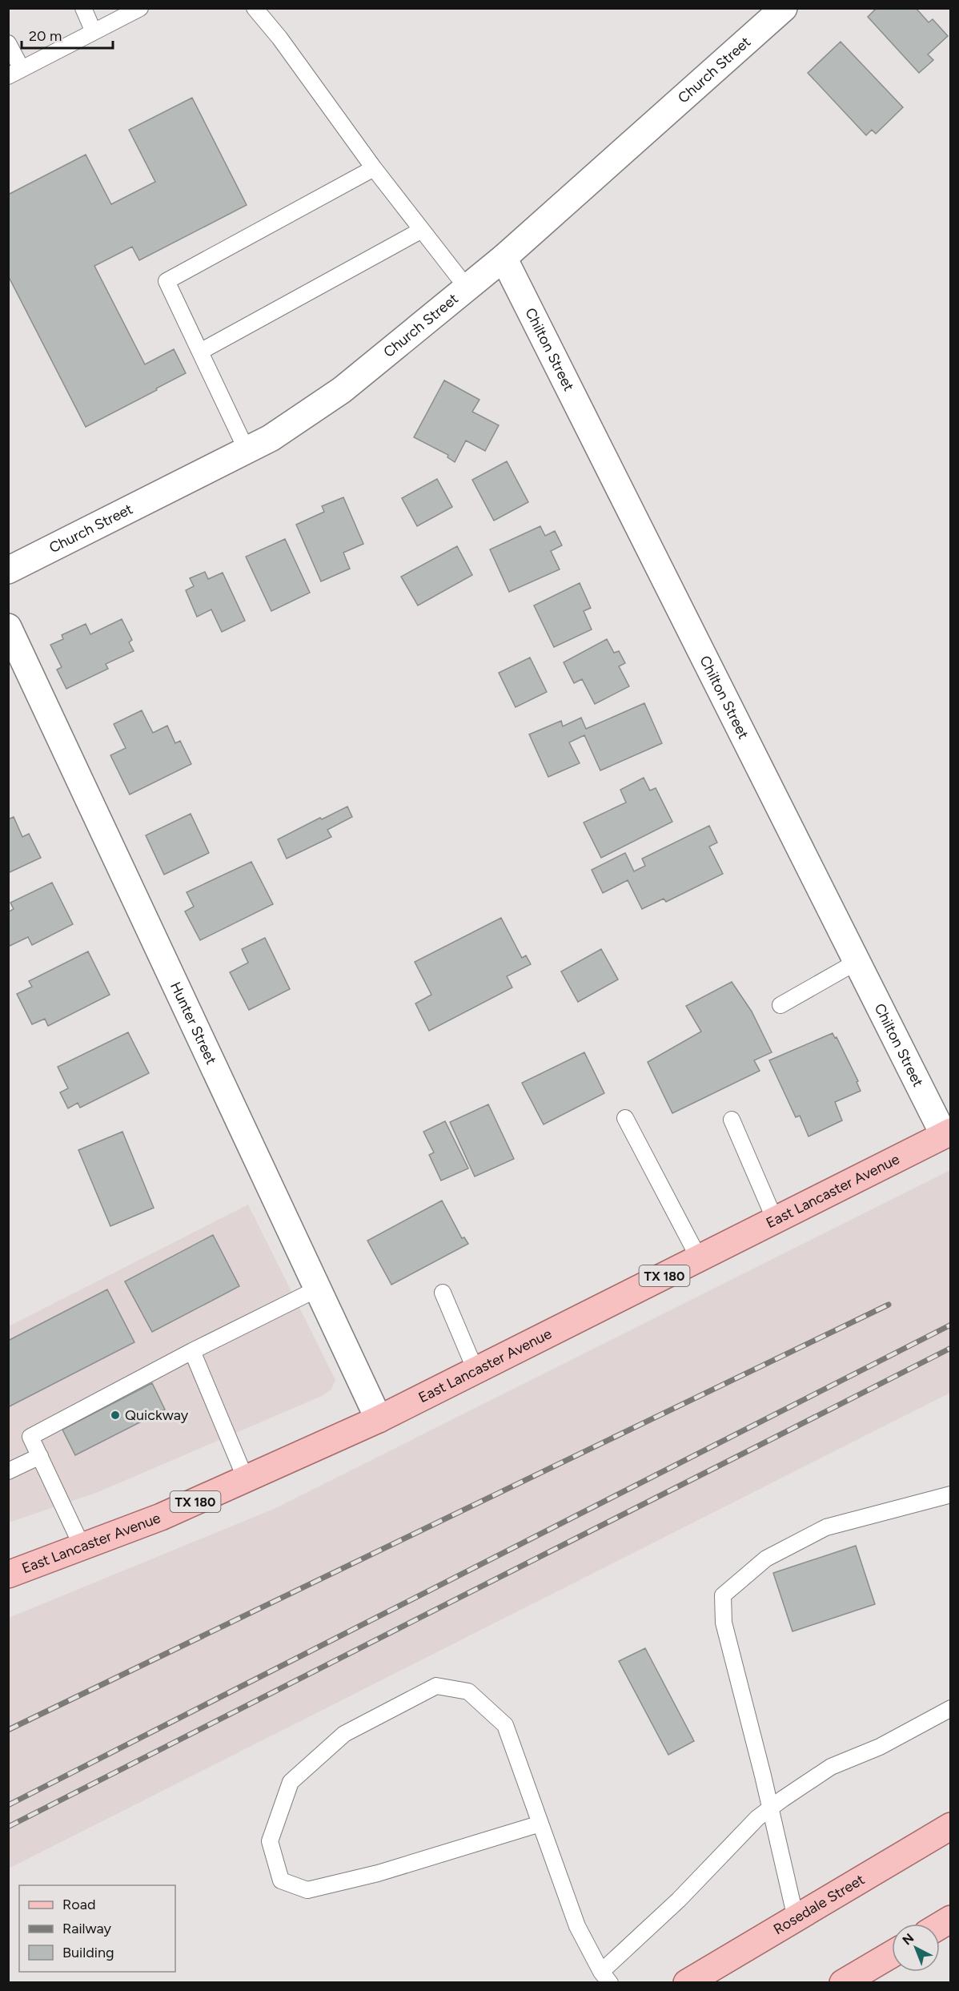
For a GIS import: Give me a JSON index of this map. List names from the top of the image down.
{
  "streets": {
    "main road": ["East Lancaster Avenue", "TX 180", "Rosedale Street"],
    "street": ["Church Street", "Chilton Street", "Hunter Street"]
  },
  "crossings": [
    ["Church Street", "Chilton Street"],
    ["Chilton Street", "East Lancaster Avenue"],
    ["Hunter Street", "East Lancaster Avenue"]
  ],
  "places": ["Quickway"],
  "legend": ["Road", "Railway", "Building"],
  "scale_bar": "20 m",
  "north": "top left"
}
